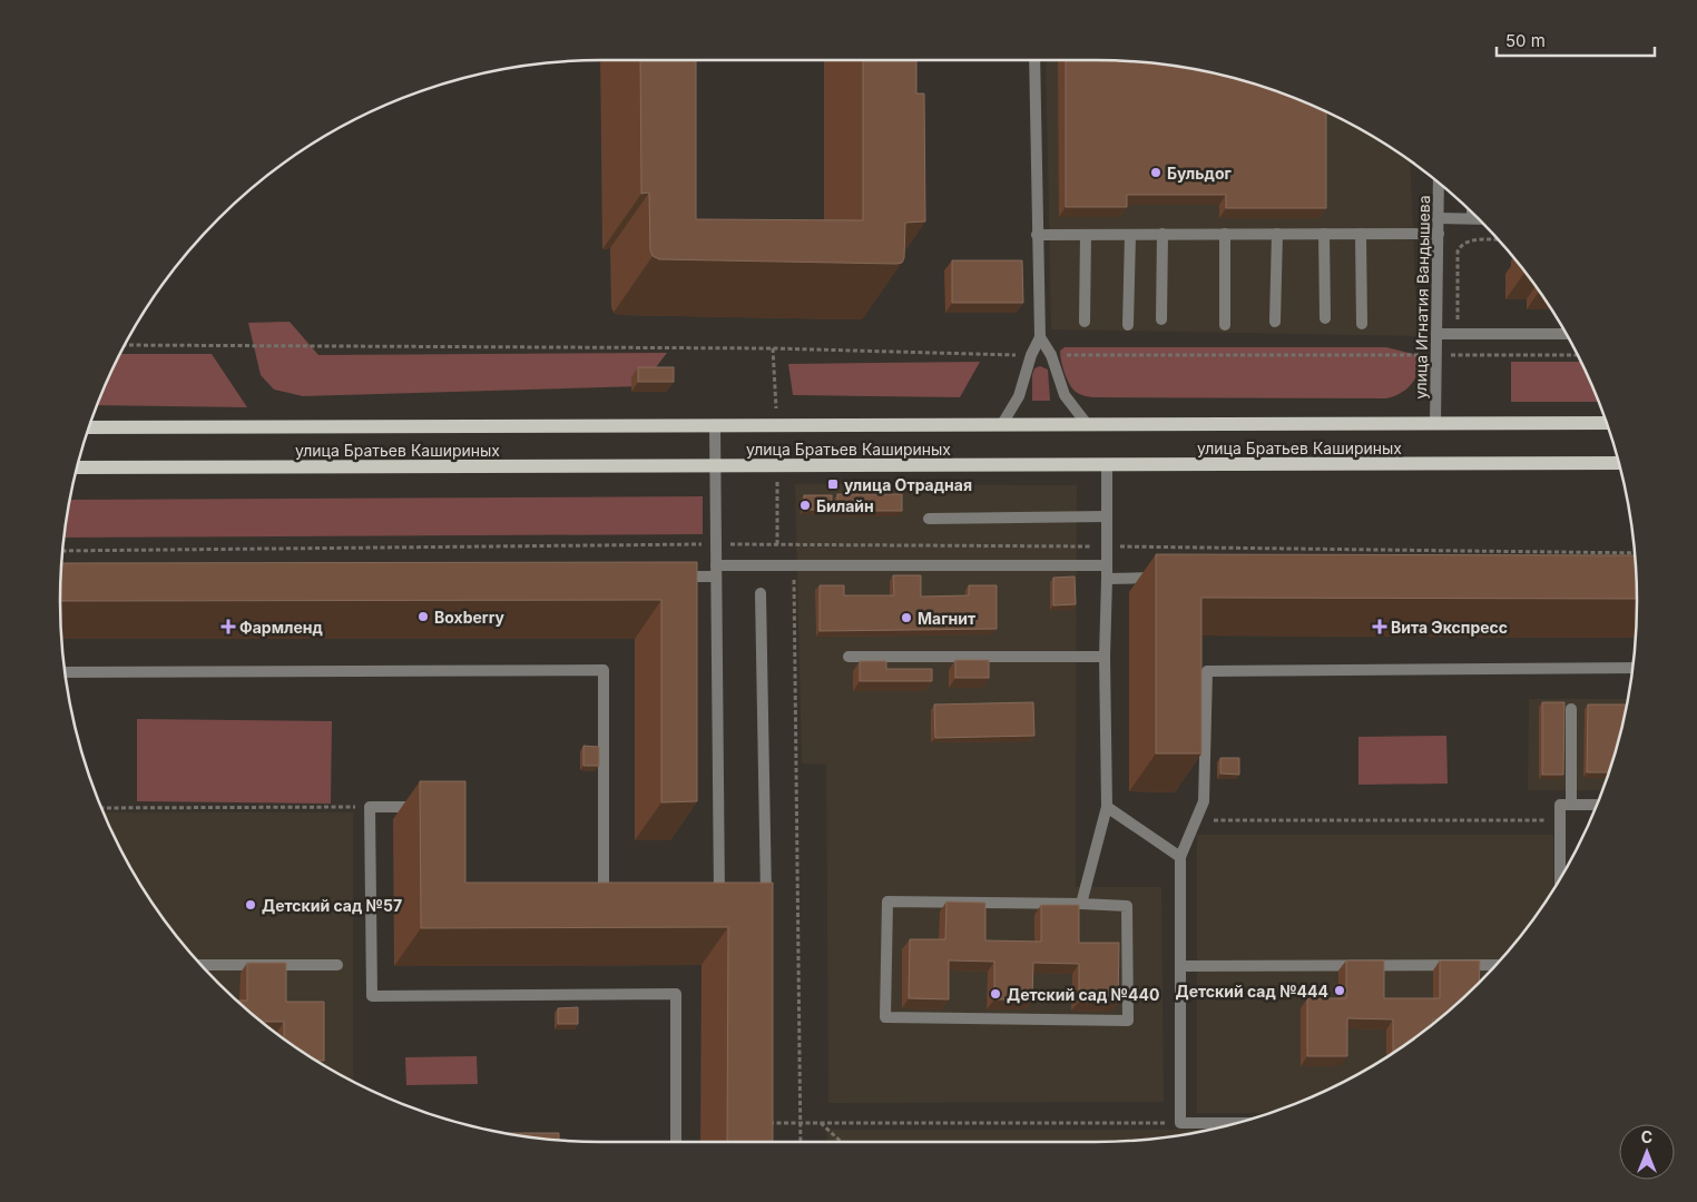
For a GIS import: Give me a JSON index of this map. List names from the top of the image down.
{
  "streets": {
    "main road": ["улица Братьев Кашириных"],
    "street": ["улица Игнатия Вандышева"]
  },
  "crossings": [
    ["улица Игнатия Вандышева", "улица Братьев Кашириных"]
  ],
  "places": {
    "other": [
      "Бульдог",
      "Билайн",
      "Boxberry",
      "Магнит",
      "Детский сад №57",
      "Детский сад №444",
      "Детский сад №440"
    ],
    "transit": ["улица Отрадная"],
    "health": ["Фармленд", "Вита Экспресс"]
  },
  "scale_bar": "50 m",
  "north": "top"
}
